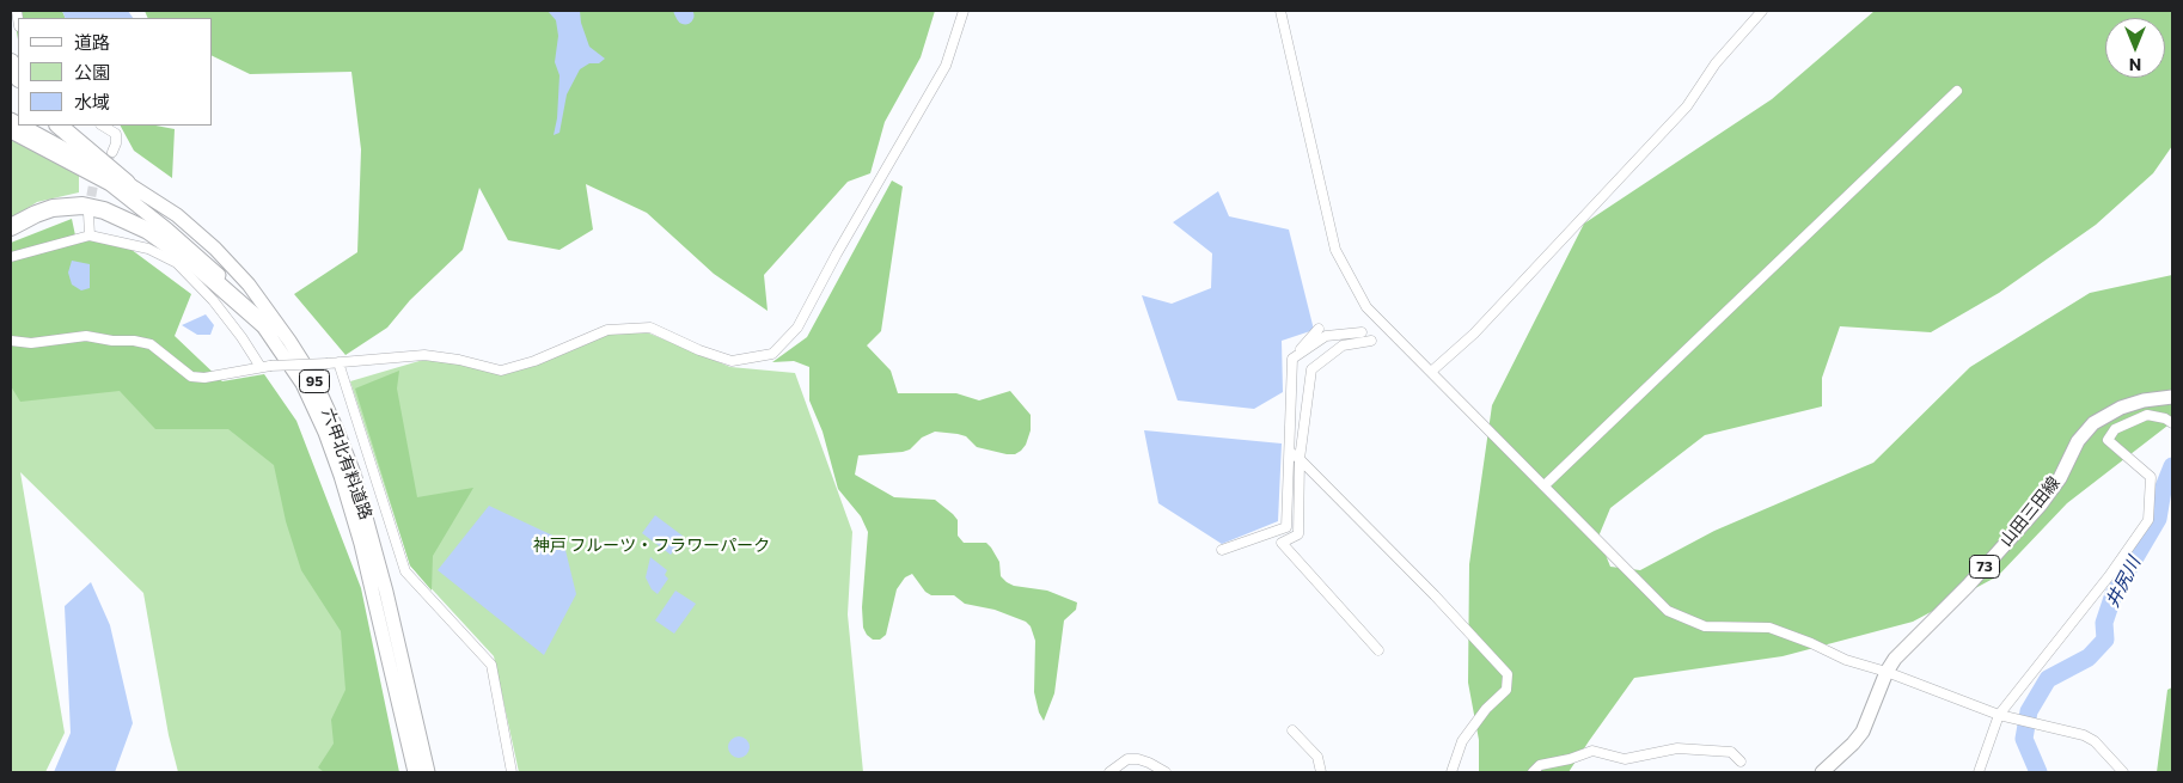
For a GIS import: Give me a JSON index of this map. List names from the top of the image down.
{
  "streets": {
    "main road": [
      "95",
      "六甲北有料道路",
      "山田三田線",
      "73"
    ]
  },
  "water": ["井尻川"],
  "parks": ["神戸 フルーツ・フラワーパーク"],
  "legend": ["道路", "公園", "水域"],
  "north": "bottom"
}
